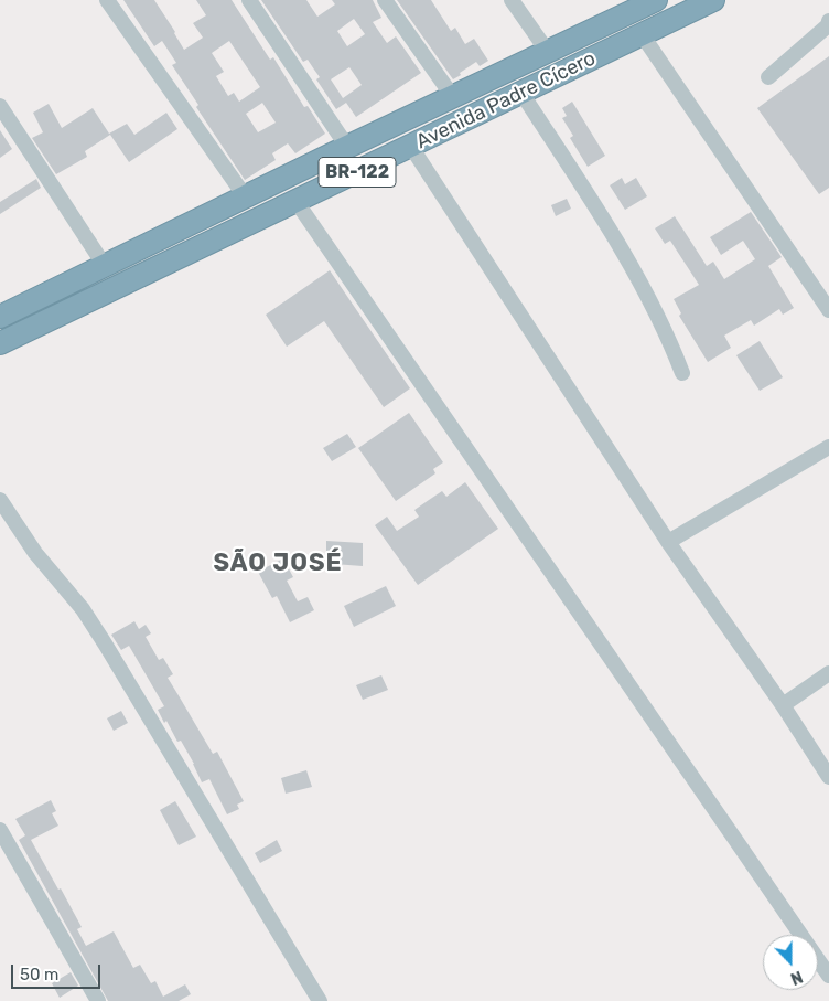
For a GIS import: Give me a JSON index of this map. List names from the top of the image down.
{
  "streets": {
    "highway": ["Avenida Padre Cícero", "BR-122"]
  },
  "districts": ["SÃO JOSÉ"],
  "scale_bar": "50 m",
  "north": "bottom"
}
